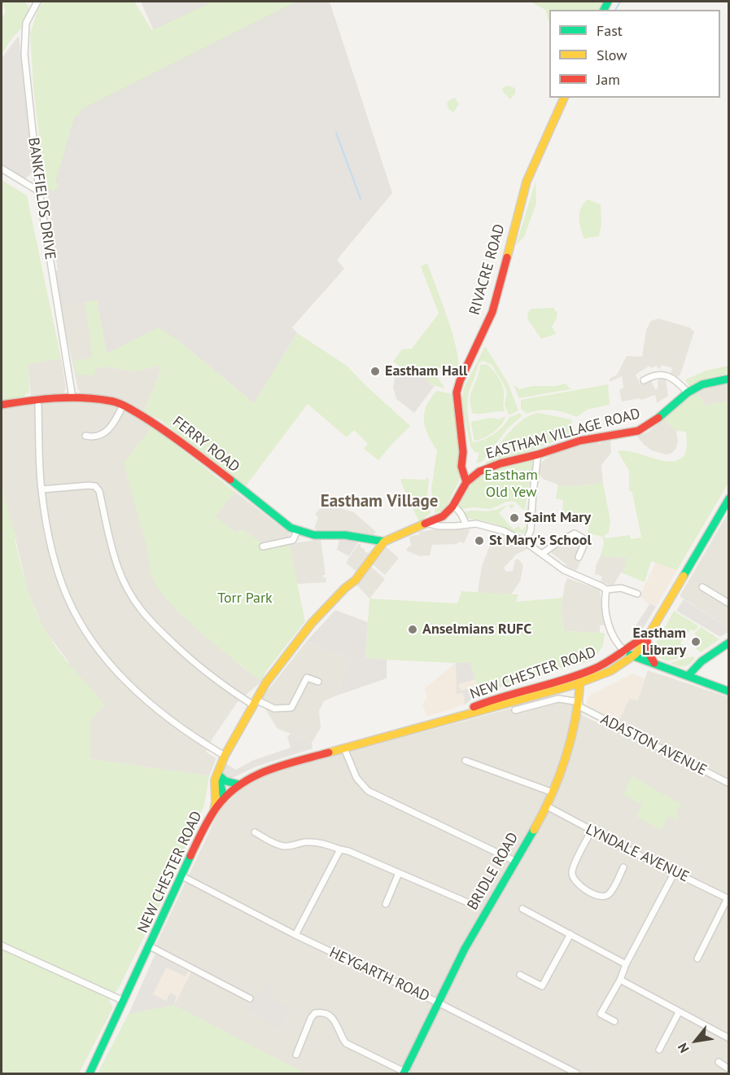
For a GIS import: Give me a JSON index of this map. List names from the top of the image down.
{
  "streets": {
    "main road": [
      "RIVACRE ROAD",
      "EASTHAM VILLAGE ROAD",
      "FERRY ROAD",
      "NEW CHESTER ROAD",
      "BRIDLE ROAD"
    ],
    "street": [
      "BANKFIELDS DRIVE",
      "ADASTON AVENUE",
      "LYNDALE AVENUE",
      "HEYGARTH ROAD"
    ]
  },
  "crossings": [
    ["BANKFIELDS DRIVE", "FERRY ROAD"],
    ["RIVACRE ROAD", "EASTHAM VILLAGE ROAD"],
    ["EASTHAM VILLAGE ROAD", "FERRY ROAD"],
    ["NEW CHESTER ROAD", "ADASTON AVENUE"],
    ["NEW CHESTER ROAD", "BRIDLE ROAD"],
    ["NEW CHESTER ROAD", "HEYGARTH ROAD"],
    ["ADASTON AVENUE", "BRIDLE ROAD"],
    ["LYNDALE AVENUE", "BRIDLE ROAD"],
    ["BRIDLE ROAD", "HEYGARTH ROAD"]
  ],
  "districts": ["Eastham Village"],
  "parks": ["Eastham Old Yew", "Torr Park"],
  "places": [
    "Eastham Hall",
    "Saint Mary",
    "St Mary's School",
    "Anselmians RUFC",
    "Eastham Library"
  ],
  "legend": ["Fast", "Slow", "Jam"],
  "north": "bottom left"
}
